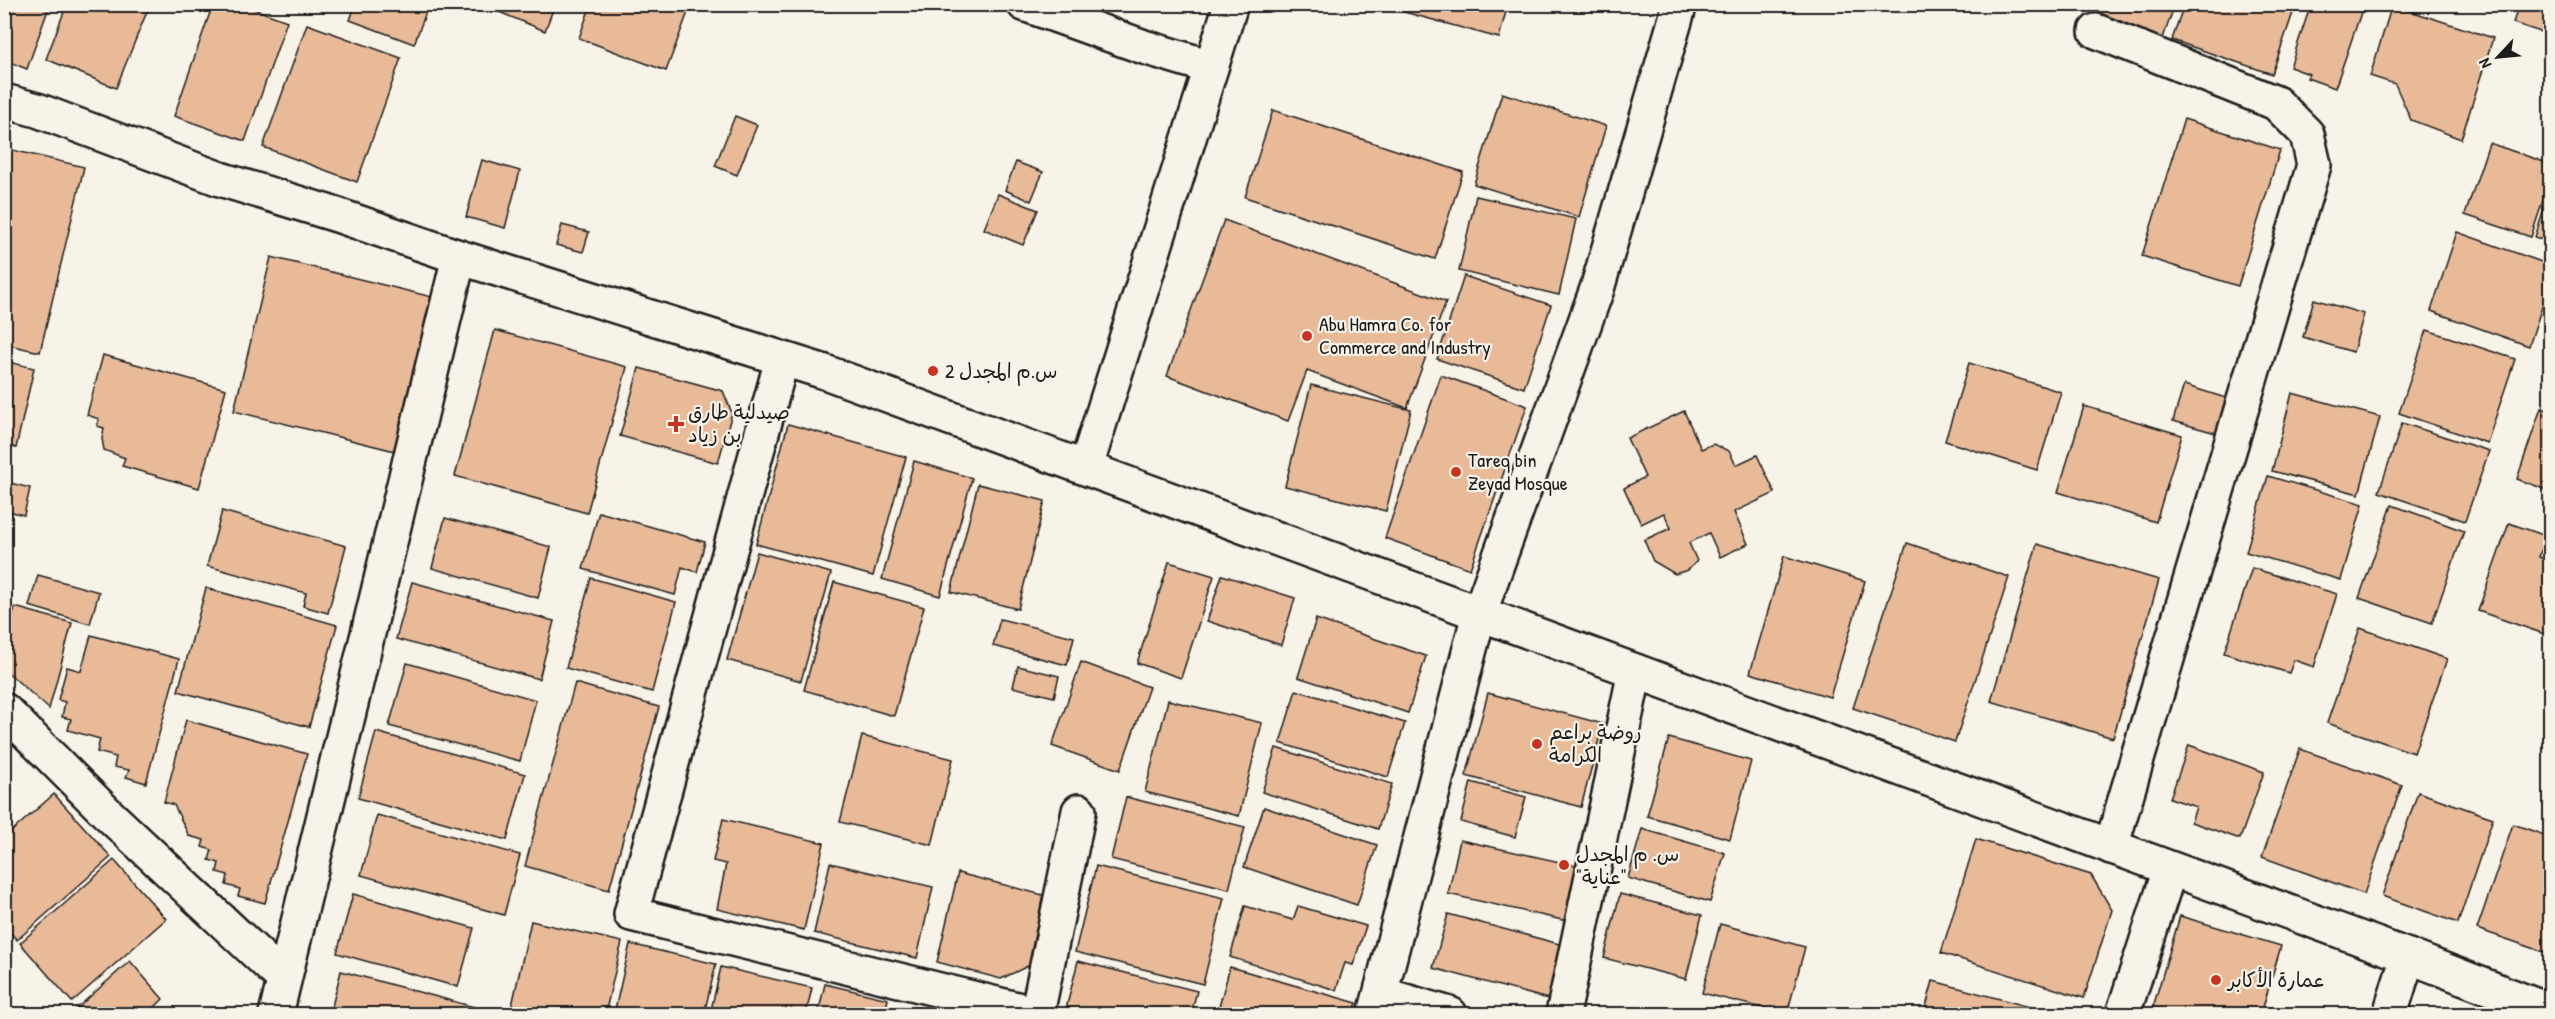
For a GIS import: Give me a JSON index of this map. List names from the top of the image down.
{
  "places": {
    "other": [
      "Abu Hamra Co. for Commerce and Industry",
      "س.م المجدل 2",
      "Tareq bin Zeyad Mosque",
      "روضة براعم الكرامة",
      "س. م المجدل \"عناية\"",
      "عمارة الأكابر"
    ],
    "health": ["صيدلية طارق بن زياد"]
  },
  "north": "bottom left"
}
